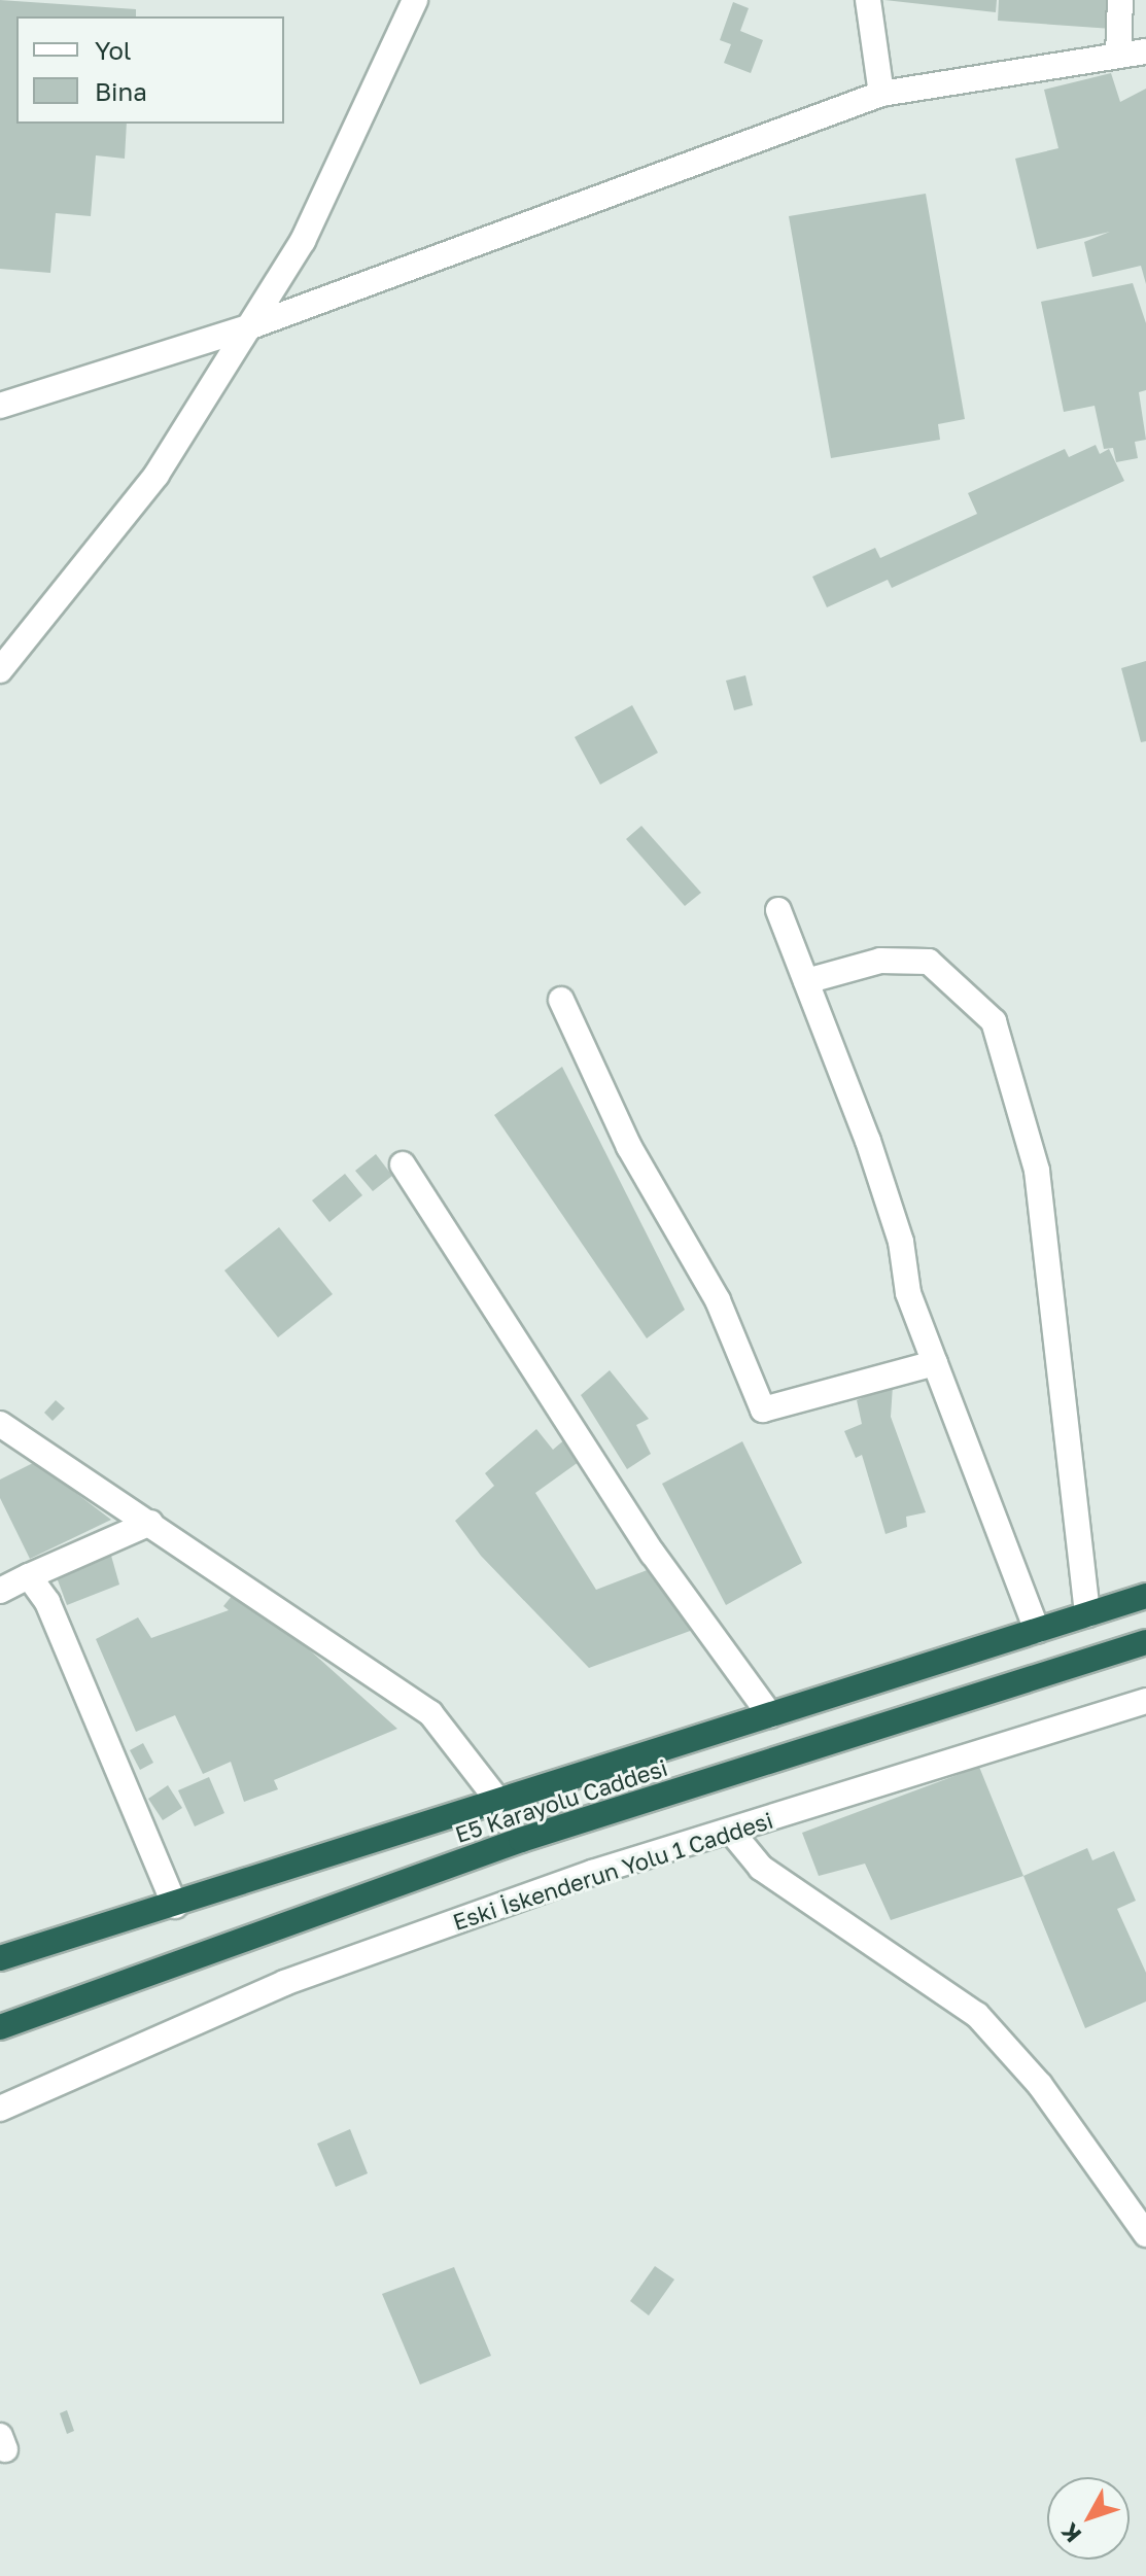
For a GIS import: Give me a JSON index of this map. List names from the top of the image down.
{
  "streets": {
    "highway": ["E5 Karayolu Caddesi"],
    "street": ["Eski İskenderun Yolu 1 Caddesi"]
  },
  "legend": ["Yol", "Bina"],
  "north": "bottom left"
}
